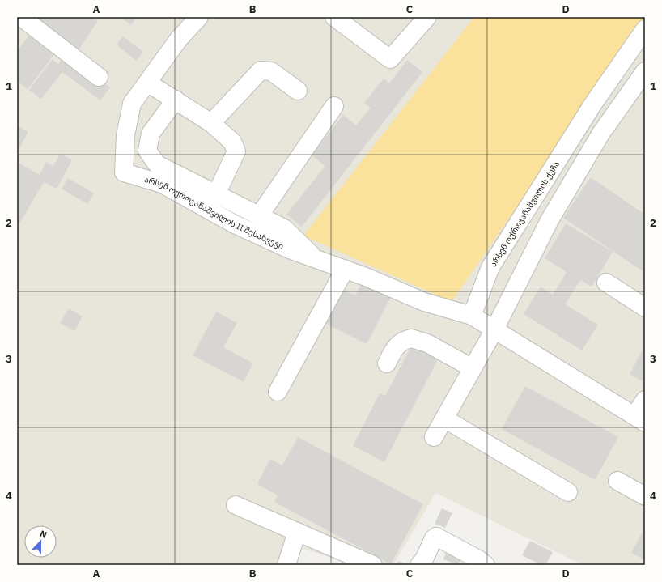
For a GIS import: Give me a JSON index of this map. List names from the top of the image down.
{
  "streets": {
    "street": ["არსენ ოქროჯანაშვილის II შესახვევი", "არსენ ოქროჯანაშვილის ქუჩა"]
  },
  "crossings": [
    ["არსენ ოქროჯანაშვილის II შესახვევი", "არსენ ოქროჯანაშვილის ქუჩა"]
  ],
  "north": "top",
  "grid": {
    "columns": [
      "A",
      "B",
      "C",
      "D"
    ],
    "rows": [
      "1",
      "2",
      "3",
      "4"
    ]
  }
}
